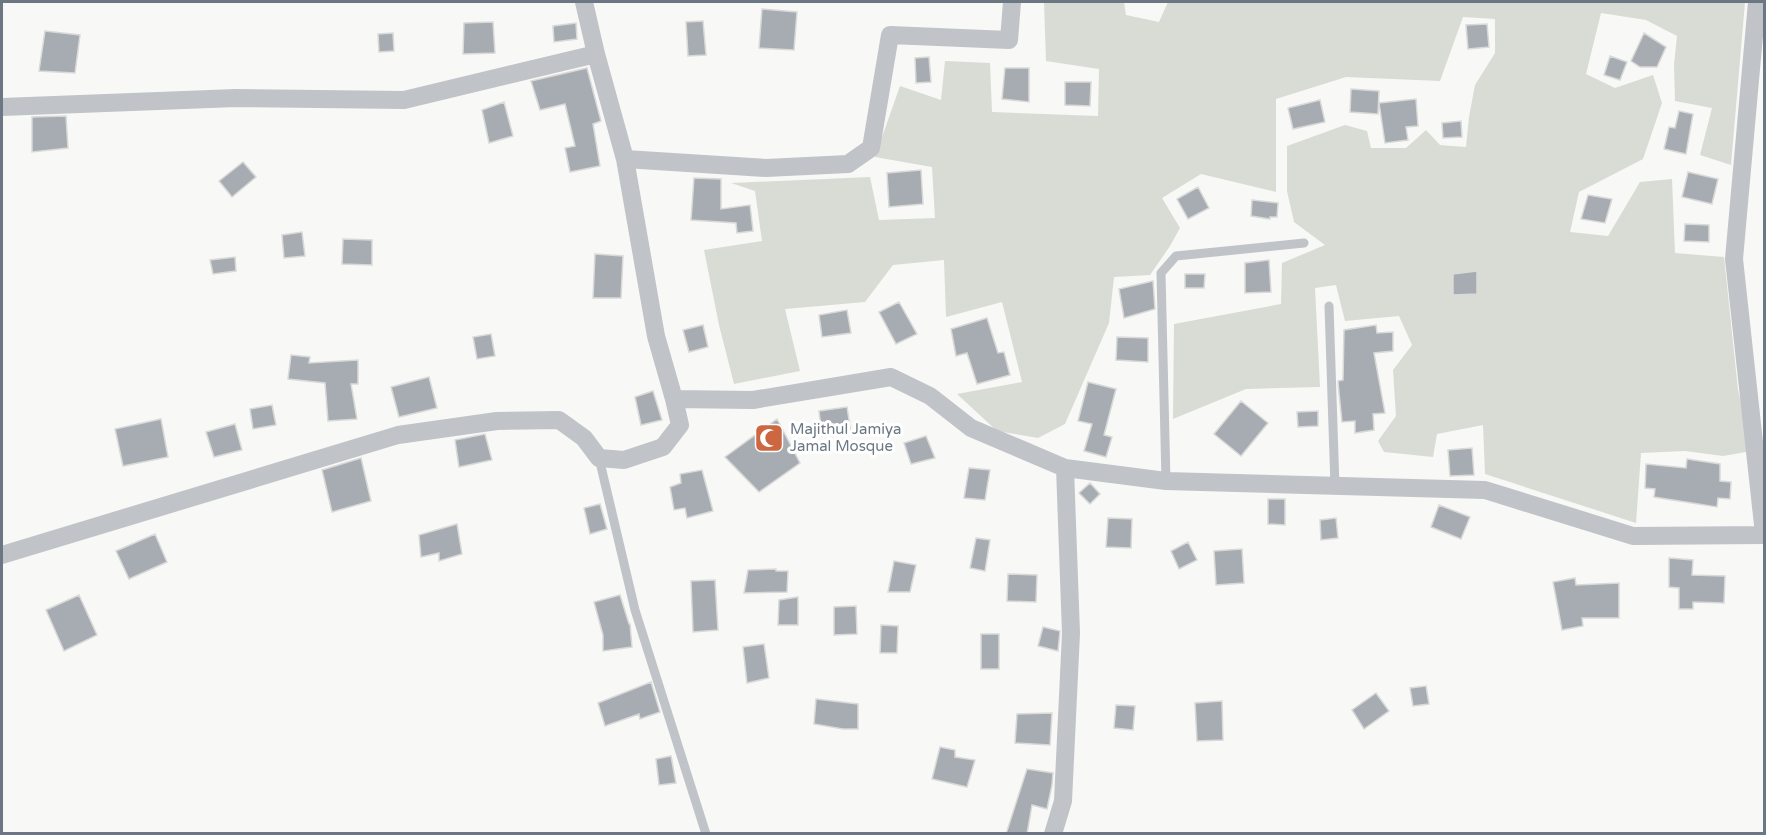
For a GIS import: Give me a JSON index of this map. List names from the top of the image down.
{
  "places": {
    "mosque": ["Majithul Jamiya Jamal Mosque"]
  }
}
